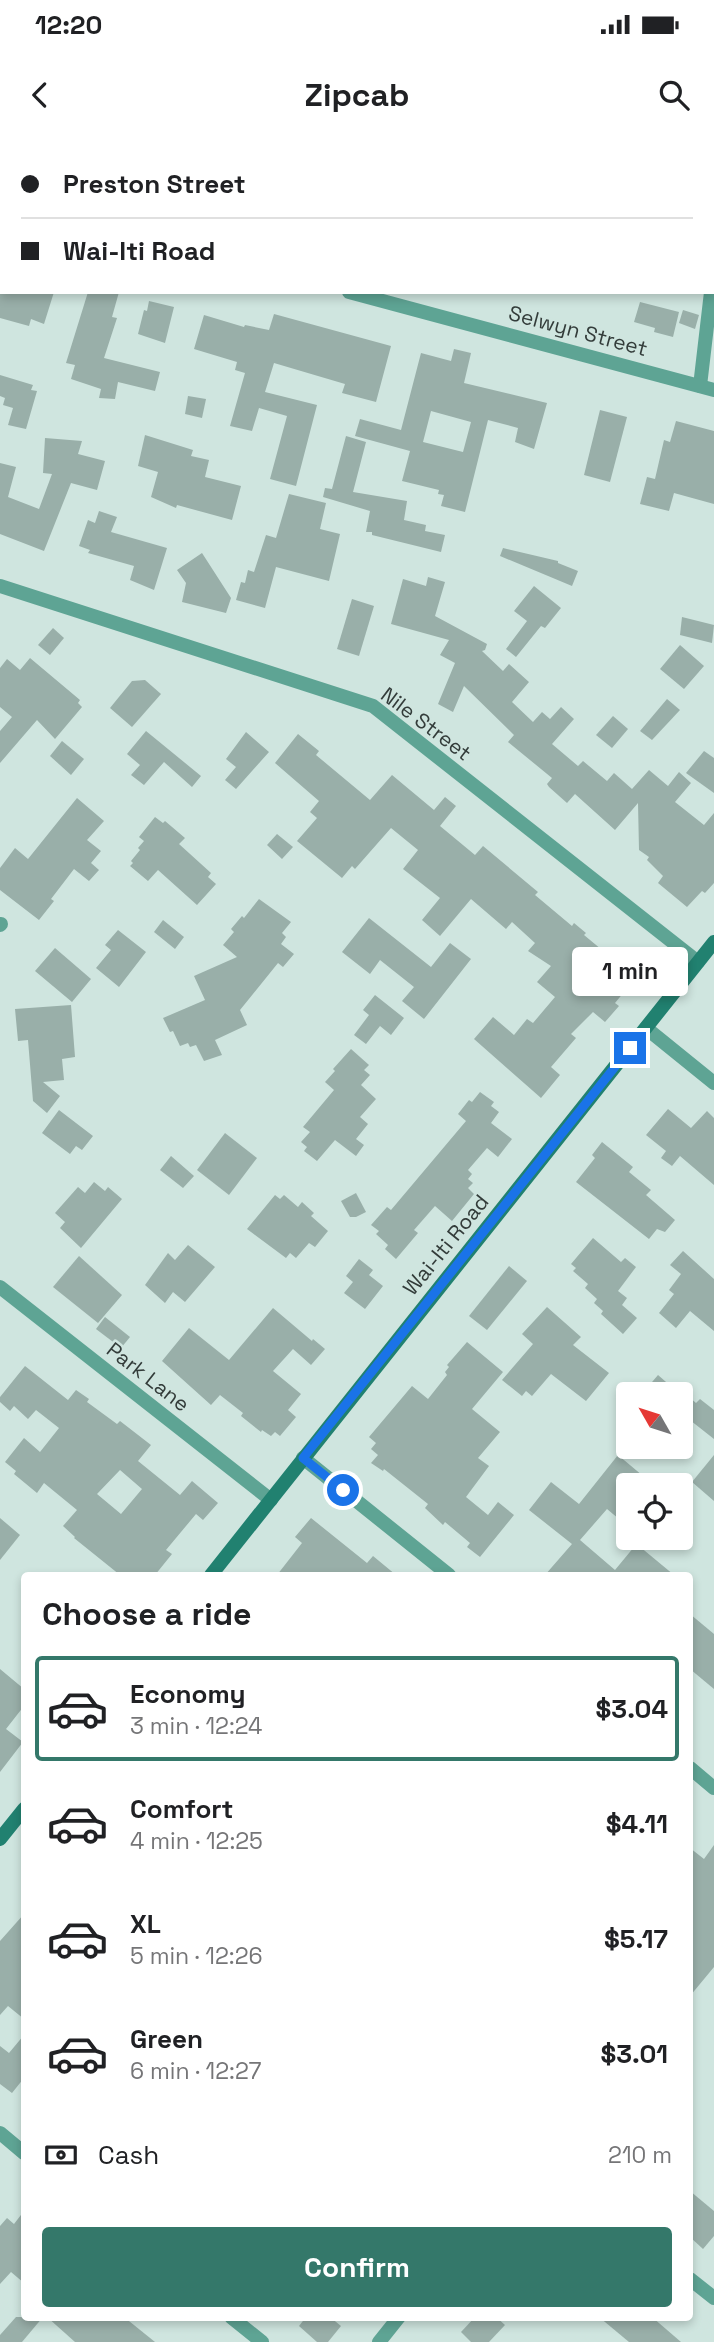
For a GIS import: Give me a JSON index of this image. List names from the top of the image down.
{
  "streets": {
    "main road": ["Wai-Iti Road"],
    "street": ["Selwyn Street", "Nile Street", "Park Lane"]
  },
  "crossings": [
    ["Nile Street", "Wai-Iti Road"],
    ["Wai-Iti Road", "Park Lane"]
  ],
  "north": "top left",
  "page": {
    "status": "12:20",
    "header": "Zipcab",
    "banner": ["Preston Street", "Wai-Iti Road"],
    "bubble": "1 min",
    "heading": "Choose a ride",
    "list": [
      {
        "name": "Economy",
        "note": "3 min · 12:24",
        "value": "$3.04"
      },
      {
        "name": "Comfort",
        "note": "4 min · 12:25",
        "value": "$4.11"
      },
      {
        "name": "XL",
        "note": "5 min · 12:26",
        "value": "$5.17"
      },
      {
        "name": "Green",
        "note": "6 min · 12:27",
        "value": "$3.01"
      }
    ],
    "pay": ["Cash", "210 m"],
    "buttons": "Confirm"
  }
}
